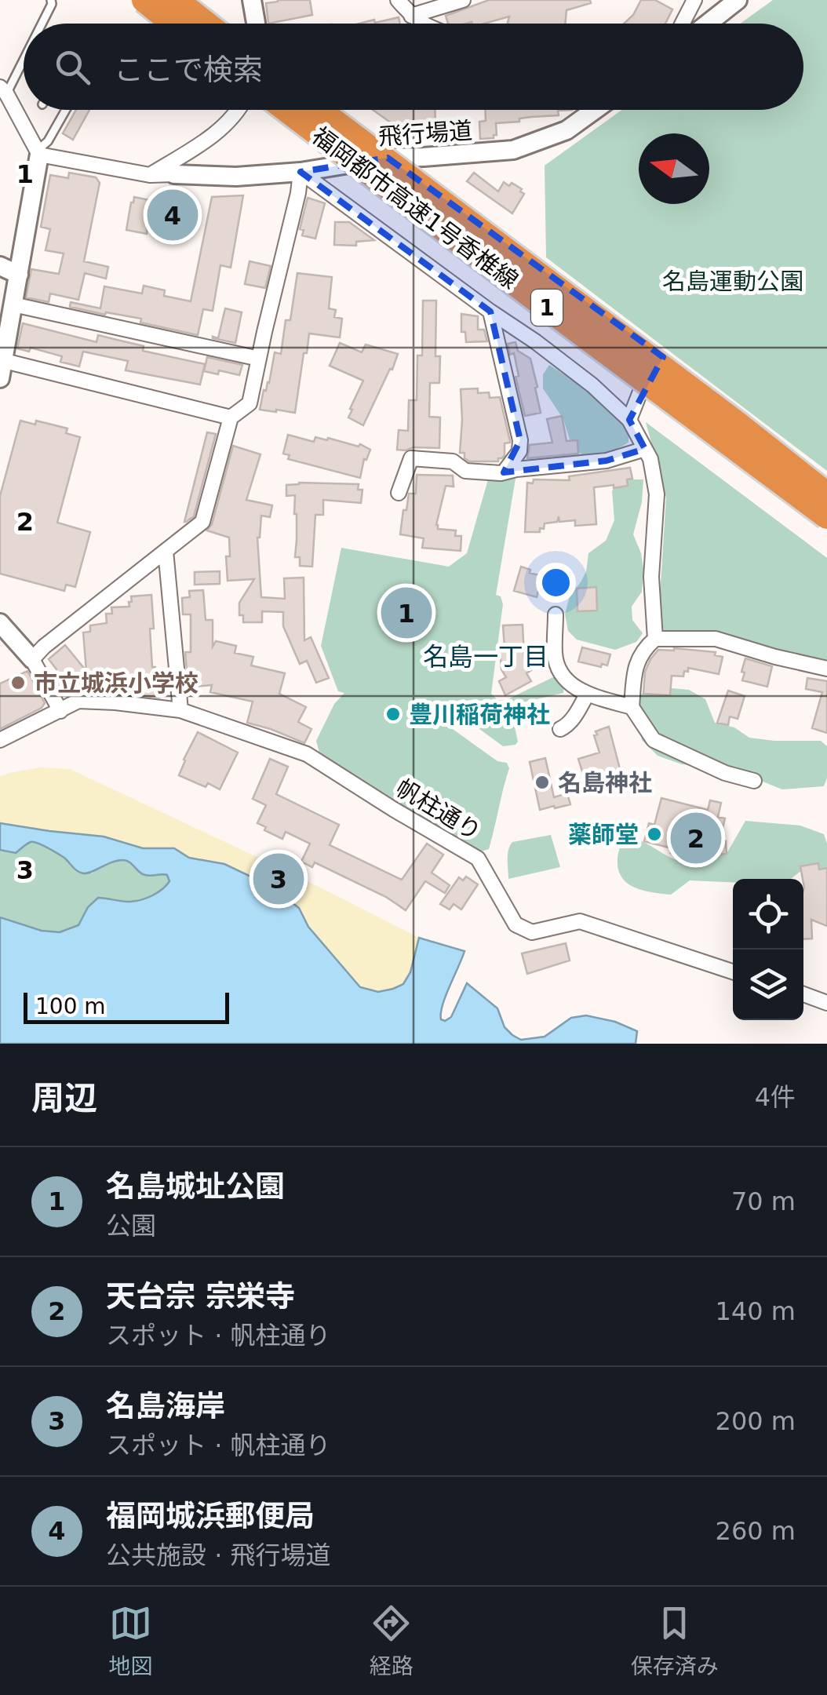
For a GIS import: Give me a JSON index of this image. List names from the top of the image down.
{
  "streets": {
    "highway": ["福岡都市高速1号香椎線", "1"],
    "street": ["飛行場道", "帆柱通り"]
  },
  "districts": ["名島一丁目"],
  "parks": ["名島運動公園"],
  "places": [
    "市立城浜小学校",
    "豊川稲荷神社",
    "名島神社",
    "薬師堂"
  ],
  "scale_bar": "100 m",
  "north": "left",
  "page": {
    "search": "ここで検索",
    "pins": [
      "4",
      "1",
      "2",
      "3"
    ],
    "scale": "100 m",
    "heading": ["周辺", "4件"],
    "list": [
      {
        "mark": "1",
        "name": "名島城址公園",
        "note": "公園",
        "value": "70 m"
      },
      {
        "mark": "2",
        "name": "天台宗 宗栄寺",
        "note": "スポット · 帆柱通り",
        "value": "140 m"
      },
      {
        "mark": "3",
        "name": "名島海岸",
        "note": "スポット · 帆柱通り",
        "value": "200 m"
      },
      {
        "mark": "4",
        "name": "福岡城浜郵便局",
        "note": "公共施設 · 飛行場道",
        "value": "260 m"
      }
    ],
    "nav": ["地図", "経路", "保存済み"]
  },
  "grid": {
    "rows": ["1", "2", "3"]
  }
}
